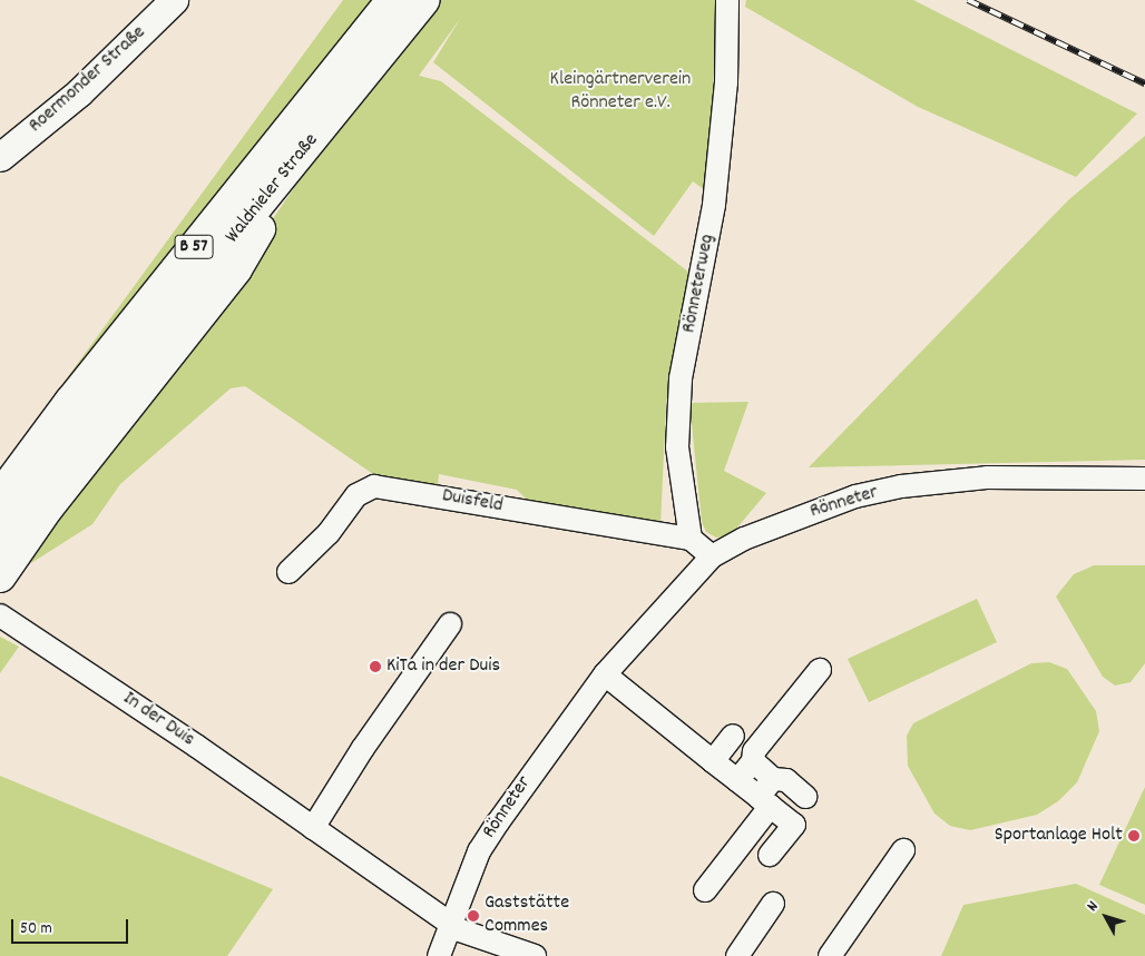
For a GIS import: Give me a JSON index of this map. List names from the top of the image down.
{
  "streets": {
    "highway": ["Waldnieler Straße", "B 57"],
    "main road": ["Roermonder Straße"],
    "street": [
      "Rönneterweg",
      "Duisfeld",
      "Rönneter",
      "In der Duis"
    ]
  },
  "crossings": [
    ["Rönneterweg", "Duisfeld"],
    ["Rönneter", "In der Duis"]
  ],
  "parks": ["Kleingärtnerverein Rönneter e.V."],
  "places": ["KiTa in der Duis", "Sportanlage Holt", "Gaststätte Commes"],
  "scale_bar": "50 m",
  "north": "top left"
}
